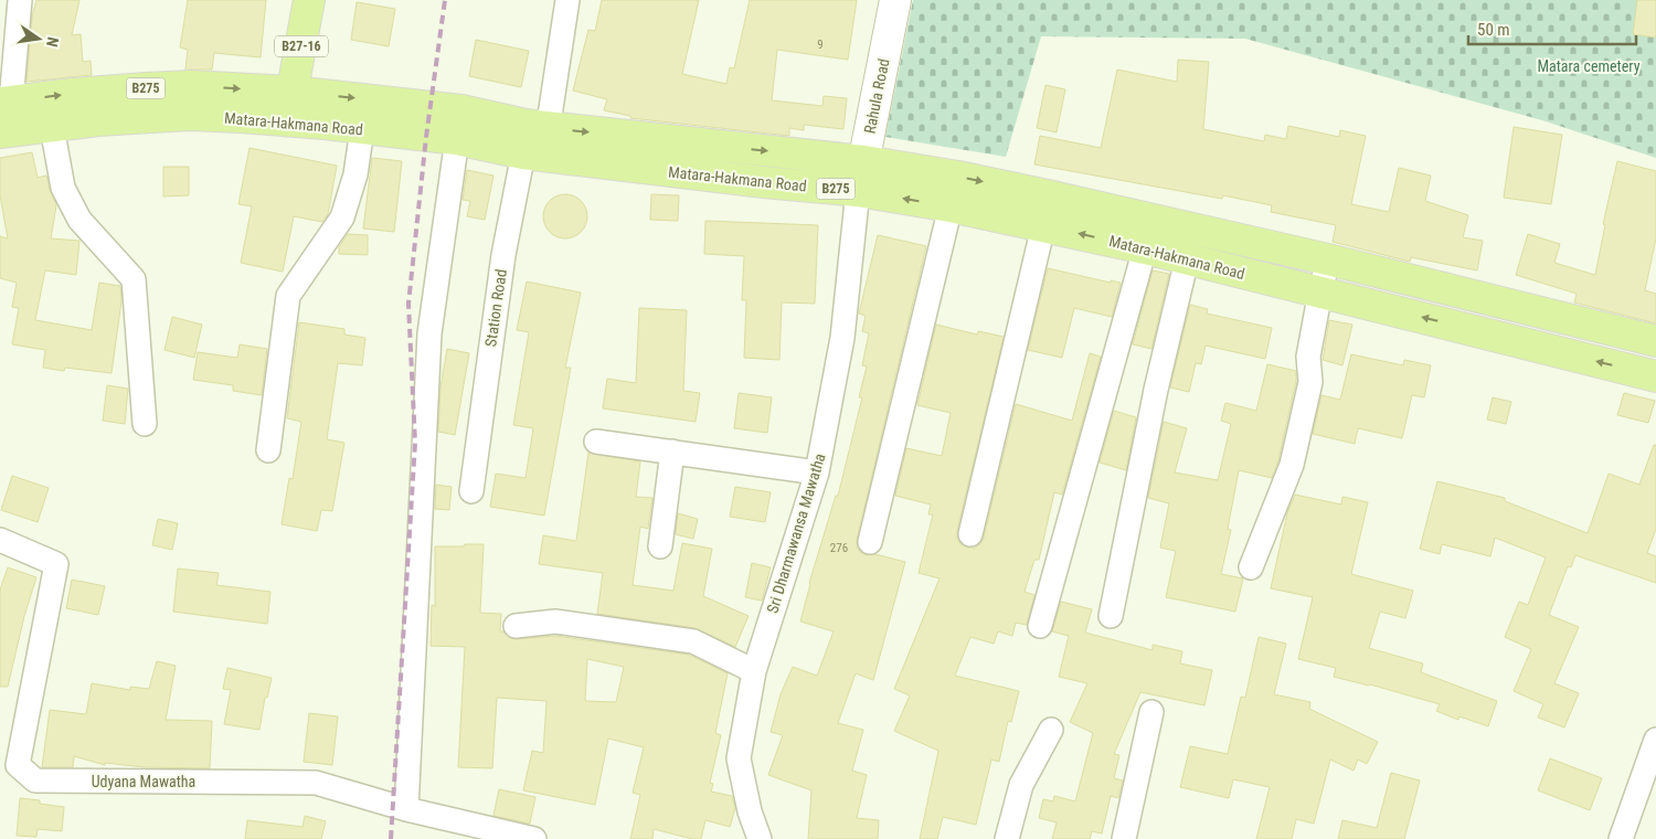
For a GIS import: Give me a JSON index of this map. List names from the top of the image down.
{
  "streets": {
    "main road": [
      "B27-16",
      "B275",
      "Rahula Road",
      "Matara-Hakmana Road"
    ],
    "street": ["Station Road", "Sri Dharmawansa Mawatha", "Udyana Mawatha"]
  },
  "crossings": [
    ["B27-16", "Matara-Hakmana Road"],
    ["Rahula Road", "Matara-Hakmana Road"],
    ["Rahula Road", "Sri Dharmawansa Mawatha"],
    ["Matara-Hakmana Road", "Station Road"],
    ["Matara-Hakmana Road", "Sri Dharmawansa Mawatha"]
  ],
  "parks": ["Matara cemetery"],
  "house_numbers": ["9", "276"],
  "scale_bar": "50 m",
  "north": "right"
}
